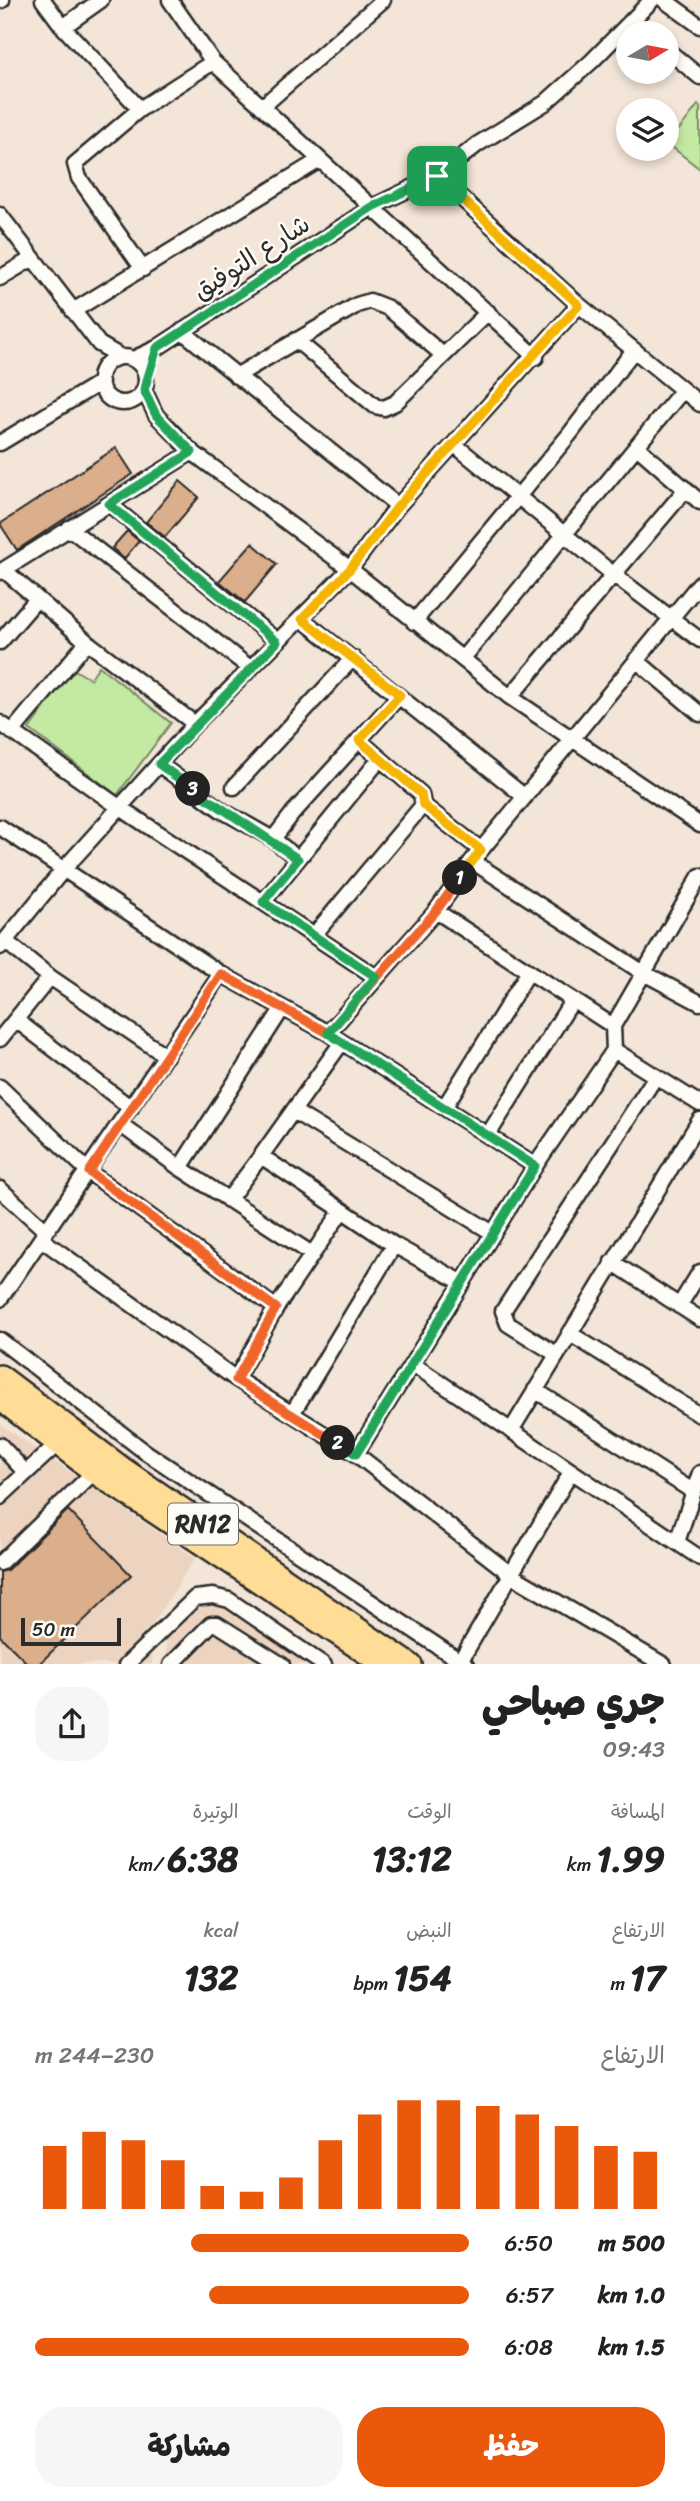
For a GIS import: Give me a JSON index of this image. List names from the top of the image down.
{
  "streets": {
    "highway": ["RN12"],
    "street": ["شارع التوفيق"]
  },
  "scale_bar": "50 m",
  "north": "right",
  "page": {
    "pins": ["3", "1", "2"],
    "scale": "50 m",
    "heading": ["جري صباحي", "09:43"],
    "stats": [
      ["المسافة", "1.99 km"],
      ["الوقت", "13:12"],
      ["الوتيرة", "6:38 /km"],
      ["الارتفاع", "17 m"],
      ["النبض", "154 bpm"],
      ["kcal", "132"]
    ],
    "chart": ["الارتفاع", "230–244 m"],
    "list": [
      {
        "name": "500 m",
        "note": "6:50"
      },
      {
        "name": "1.0 km",
        "note": "6:57"
      },
      {
        "name": "1.5 km",
        "note": "6:08"
      }
    ],
    "buttons": ["حفظ", "مشاركة"]
  }
}
